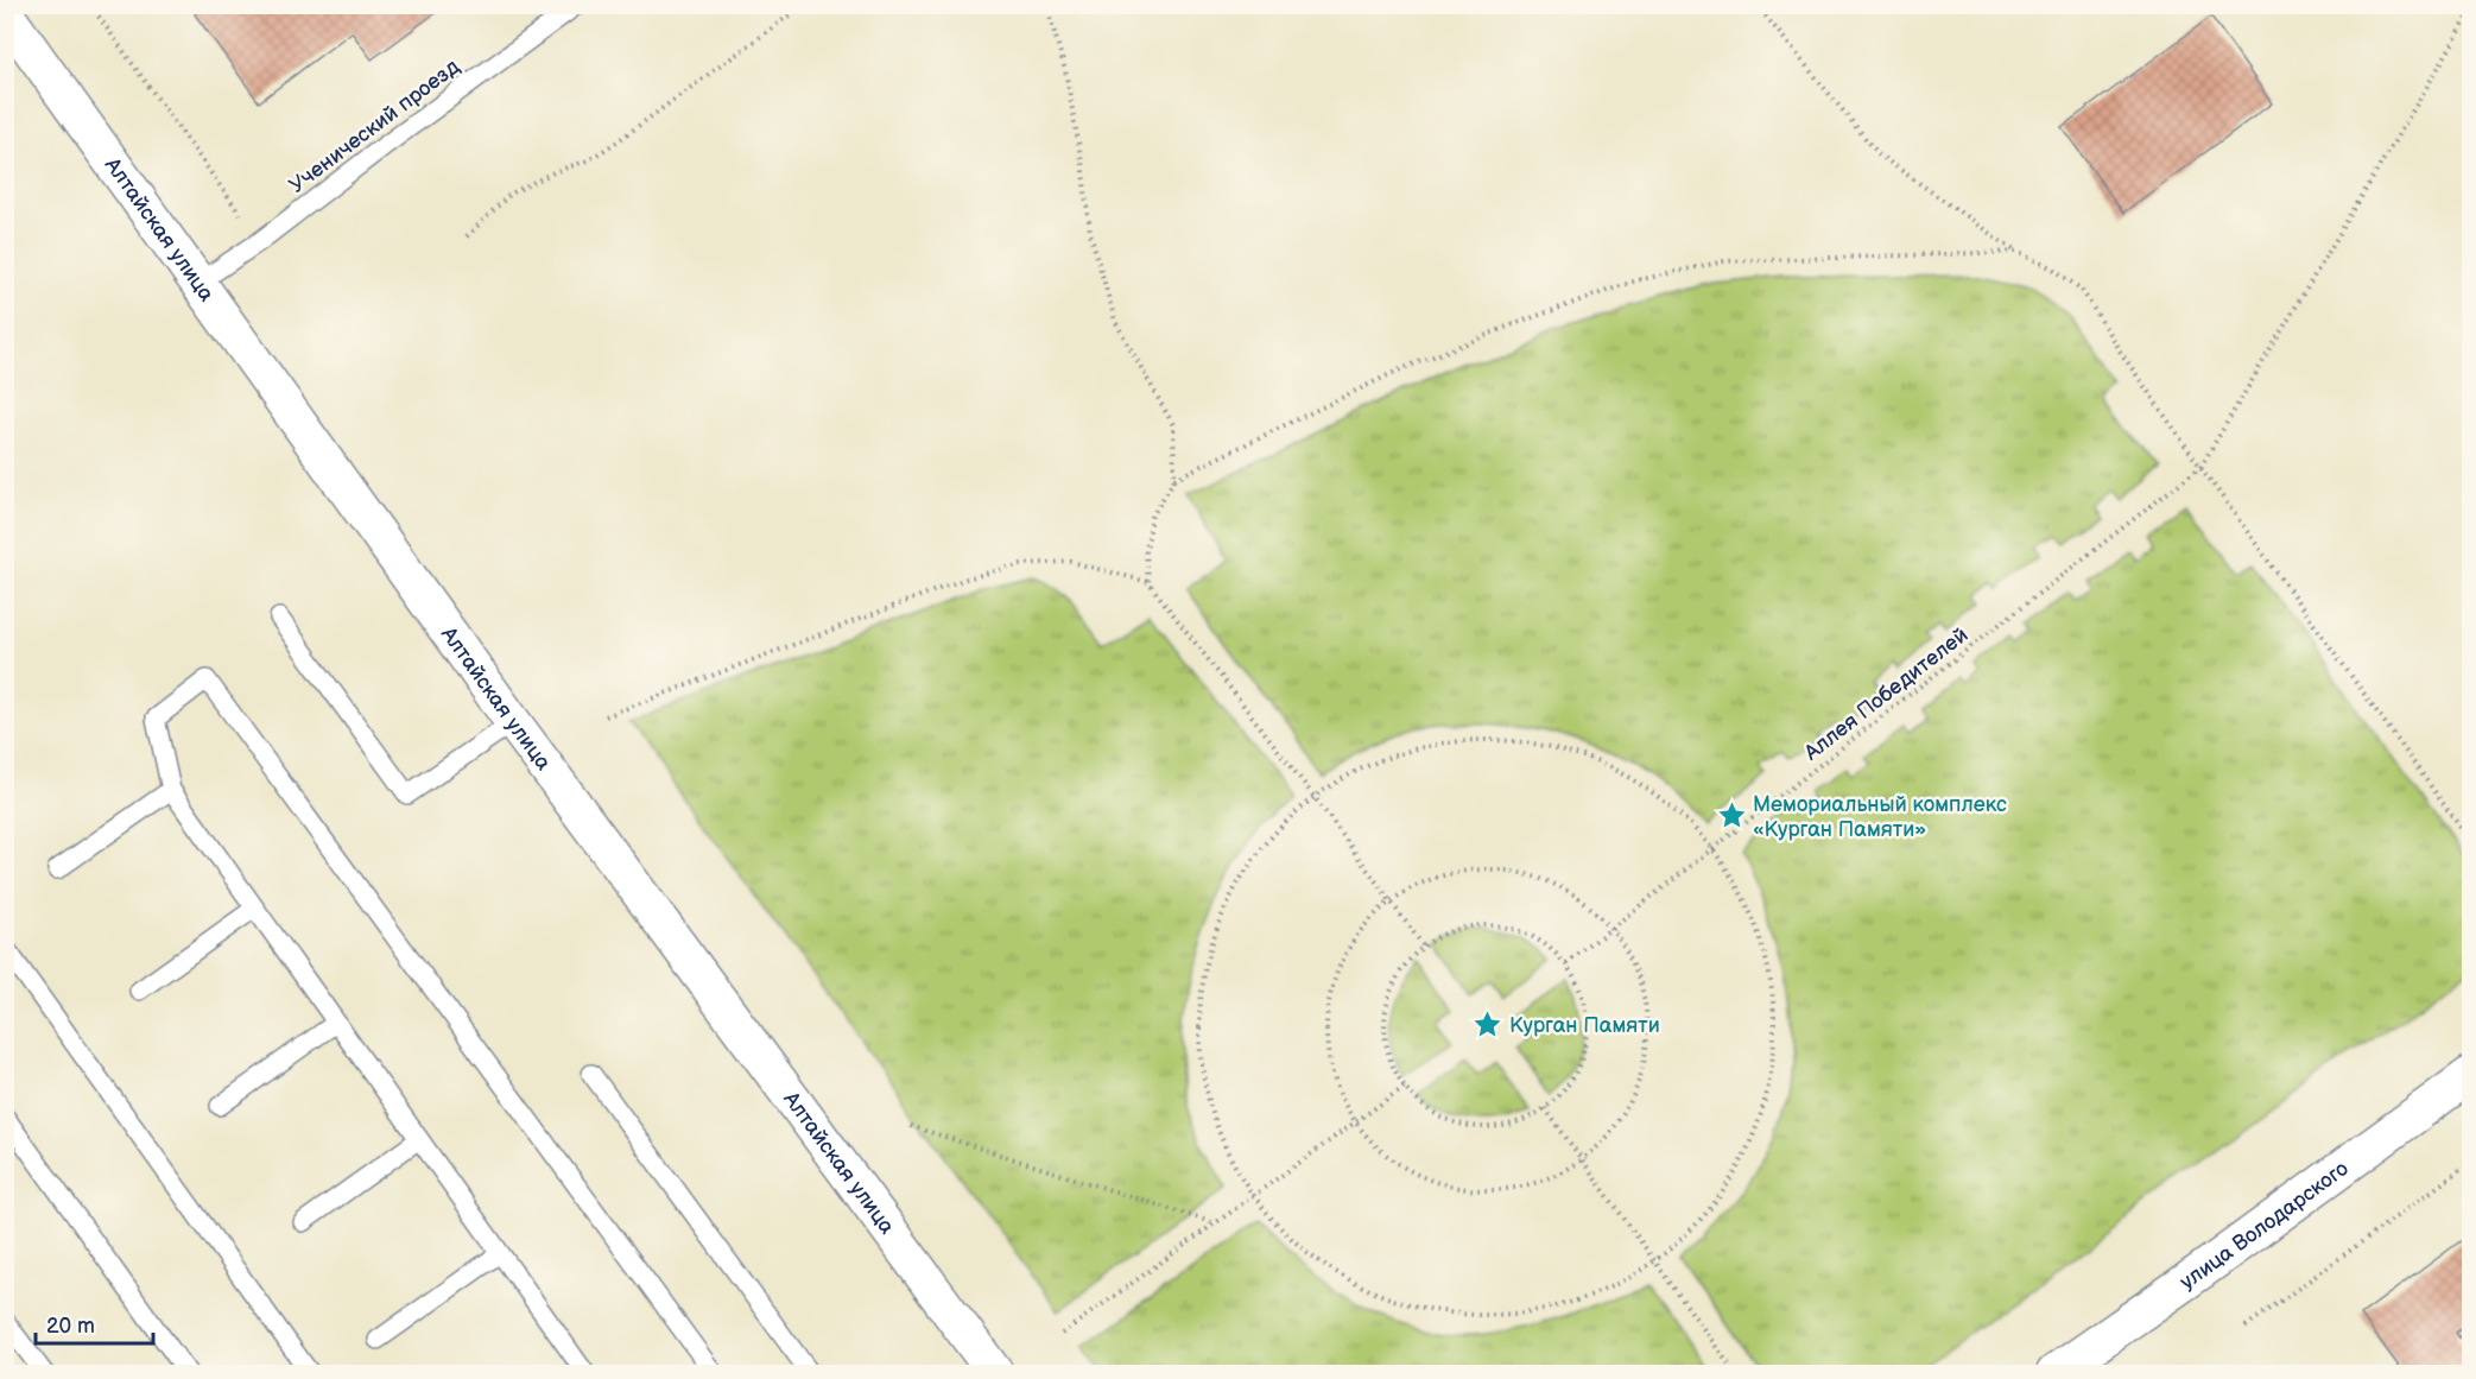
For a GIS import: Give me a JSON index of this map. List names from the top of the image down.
{
  "streets": {
    "street": ["Алтайская улица", "улица Володарского"],
    "lane": ["Ученический проезд"],
    "path": ["Аллея Победителей"]
  },
  "crossings": [
    ["Ученический проезд", "Алтайская улица"]
  ],
  "places": {
    "place": ["Мемориальный комплекс «Курган Памяти»", "Курган Памяти"]
  },
  "scale_bar": "20 m"
}
